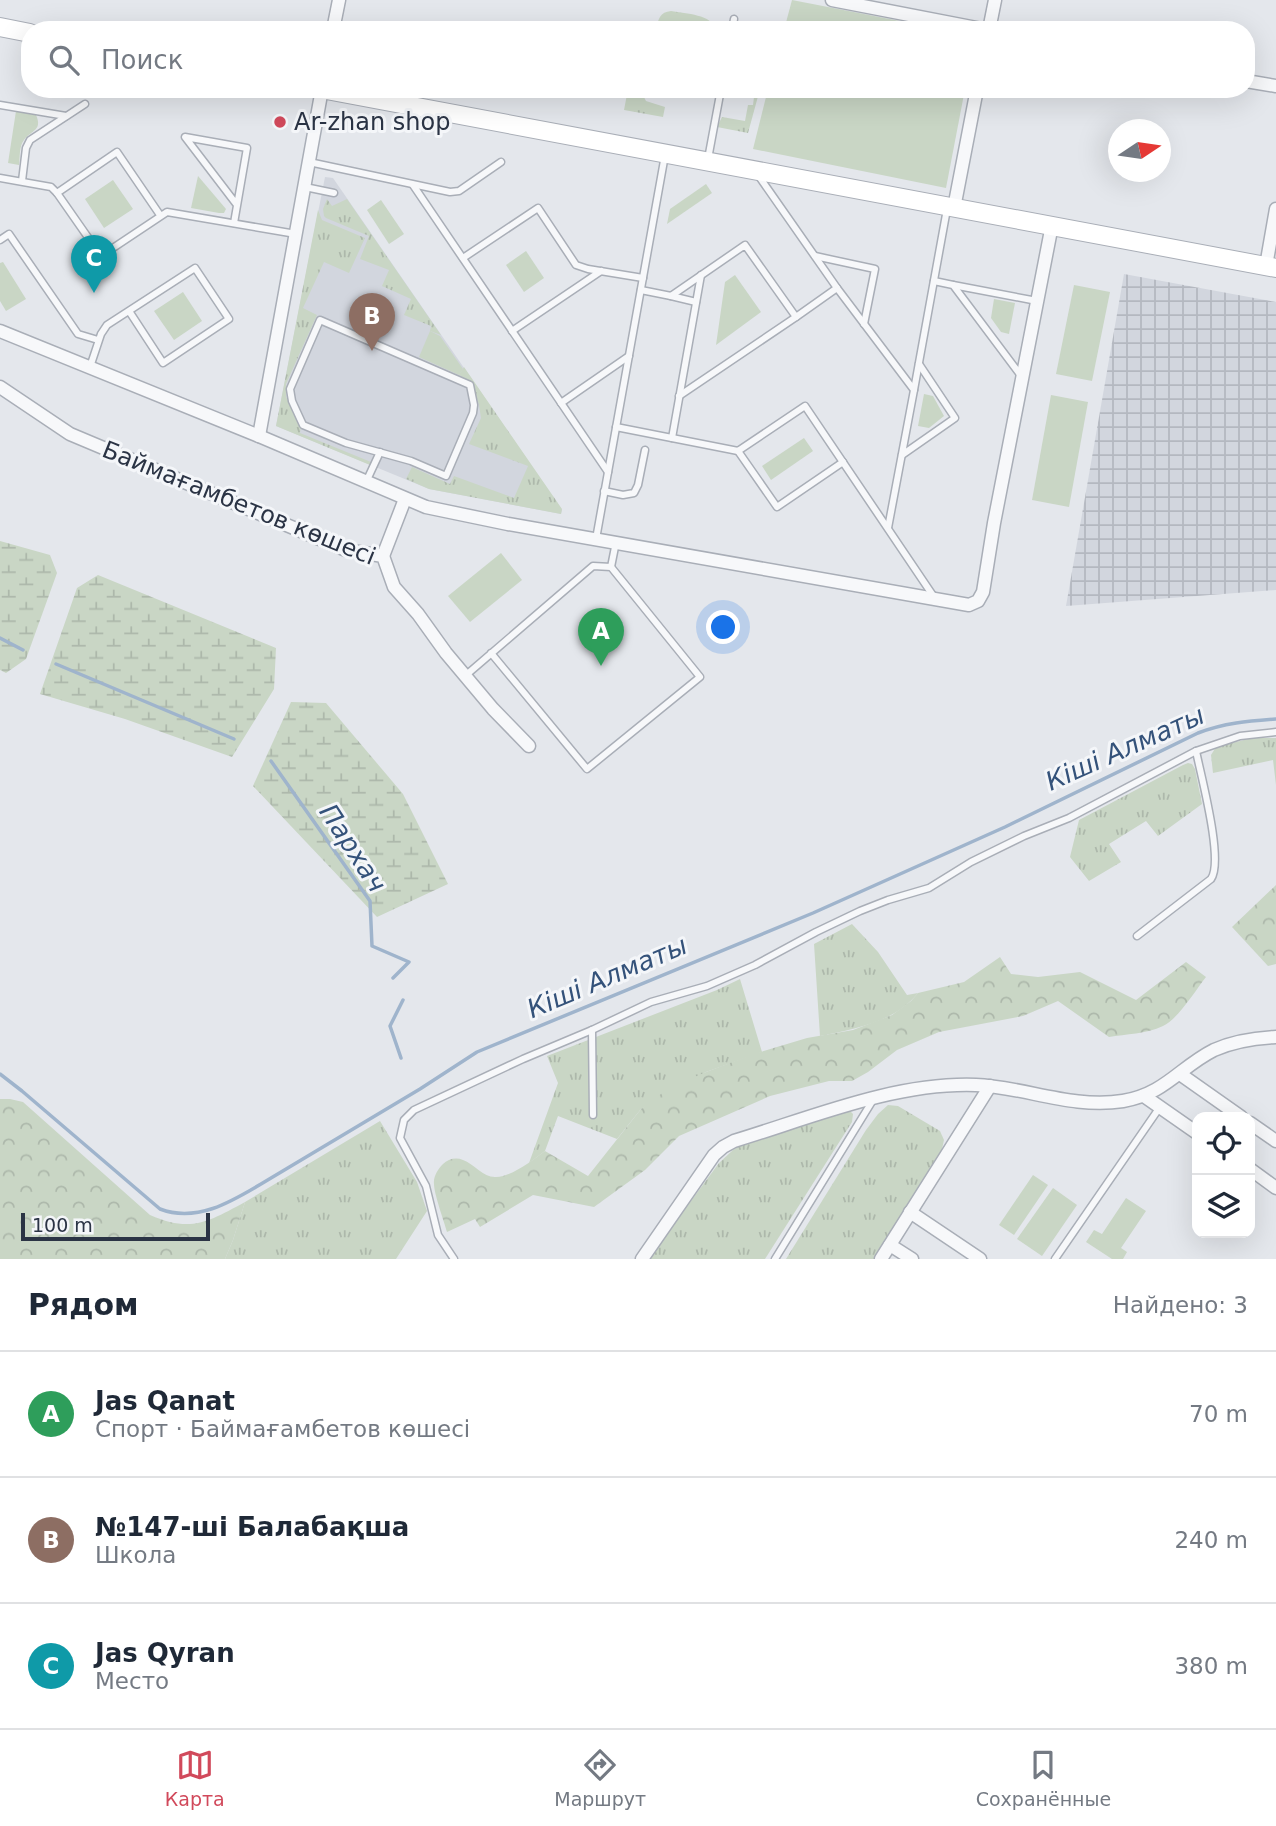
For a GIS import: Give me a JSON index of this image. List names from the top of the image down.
{
  "streets": {
    "street": ["Баймағамбетов көшесі"]
  },
  "water": ["Кіші Алматы", "Пархач"],
  "places": ["Ar-zhan shop"],
  "scale_bar": "100 m",
  "north": "right",
  "page": {
    "search": "Поиск",
    "pins": ["C", "B", "A"],
    "scale": "100 m",
    "heading": ["Рядом", "Найдено: 3"],
    "list": [
      {
        "mark": "A",
        "name": "Jas Qanat",
        "note": "Спорт · Баймағамбетов көшесі",
        "value": "70 m"
      },
      {
        "mark": "B",
        "name": "№147-ші Балабақша",
        "note": "Школа",
        "value": "240 m"
      },
      {
        "mark": "C",
        "name": "Jas Qyran",
        "note": "Место",
        "value": "380 m"
      }
    ],
    "nav": ["Карта", "Маршрут", "Сохранённые"]
  }
}
